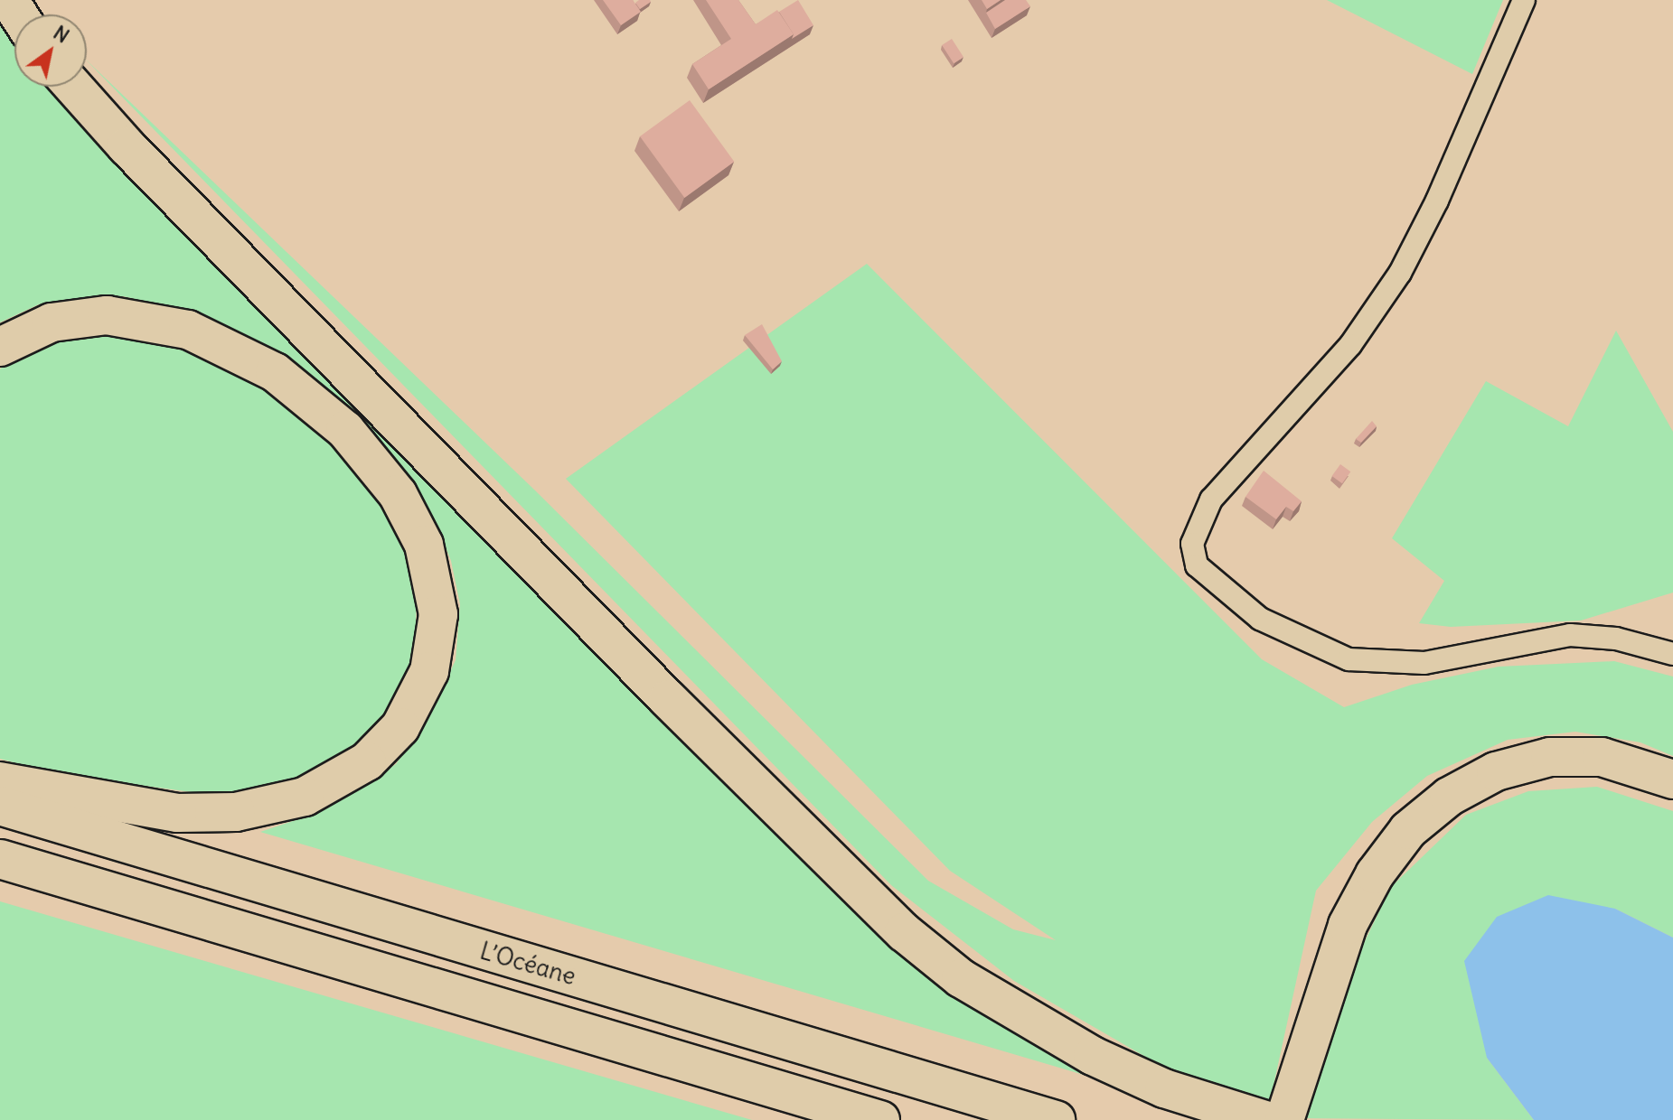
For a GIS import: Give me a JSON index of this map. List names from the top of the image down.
{
  "streets": {
    "highway": ["L’Océane"]
  },
  "north": "top right"
}
